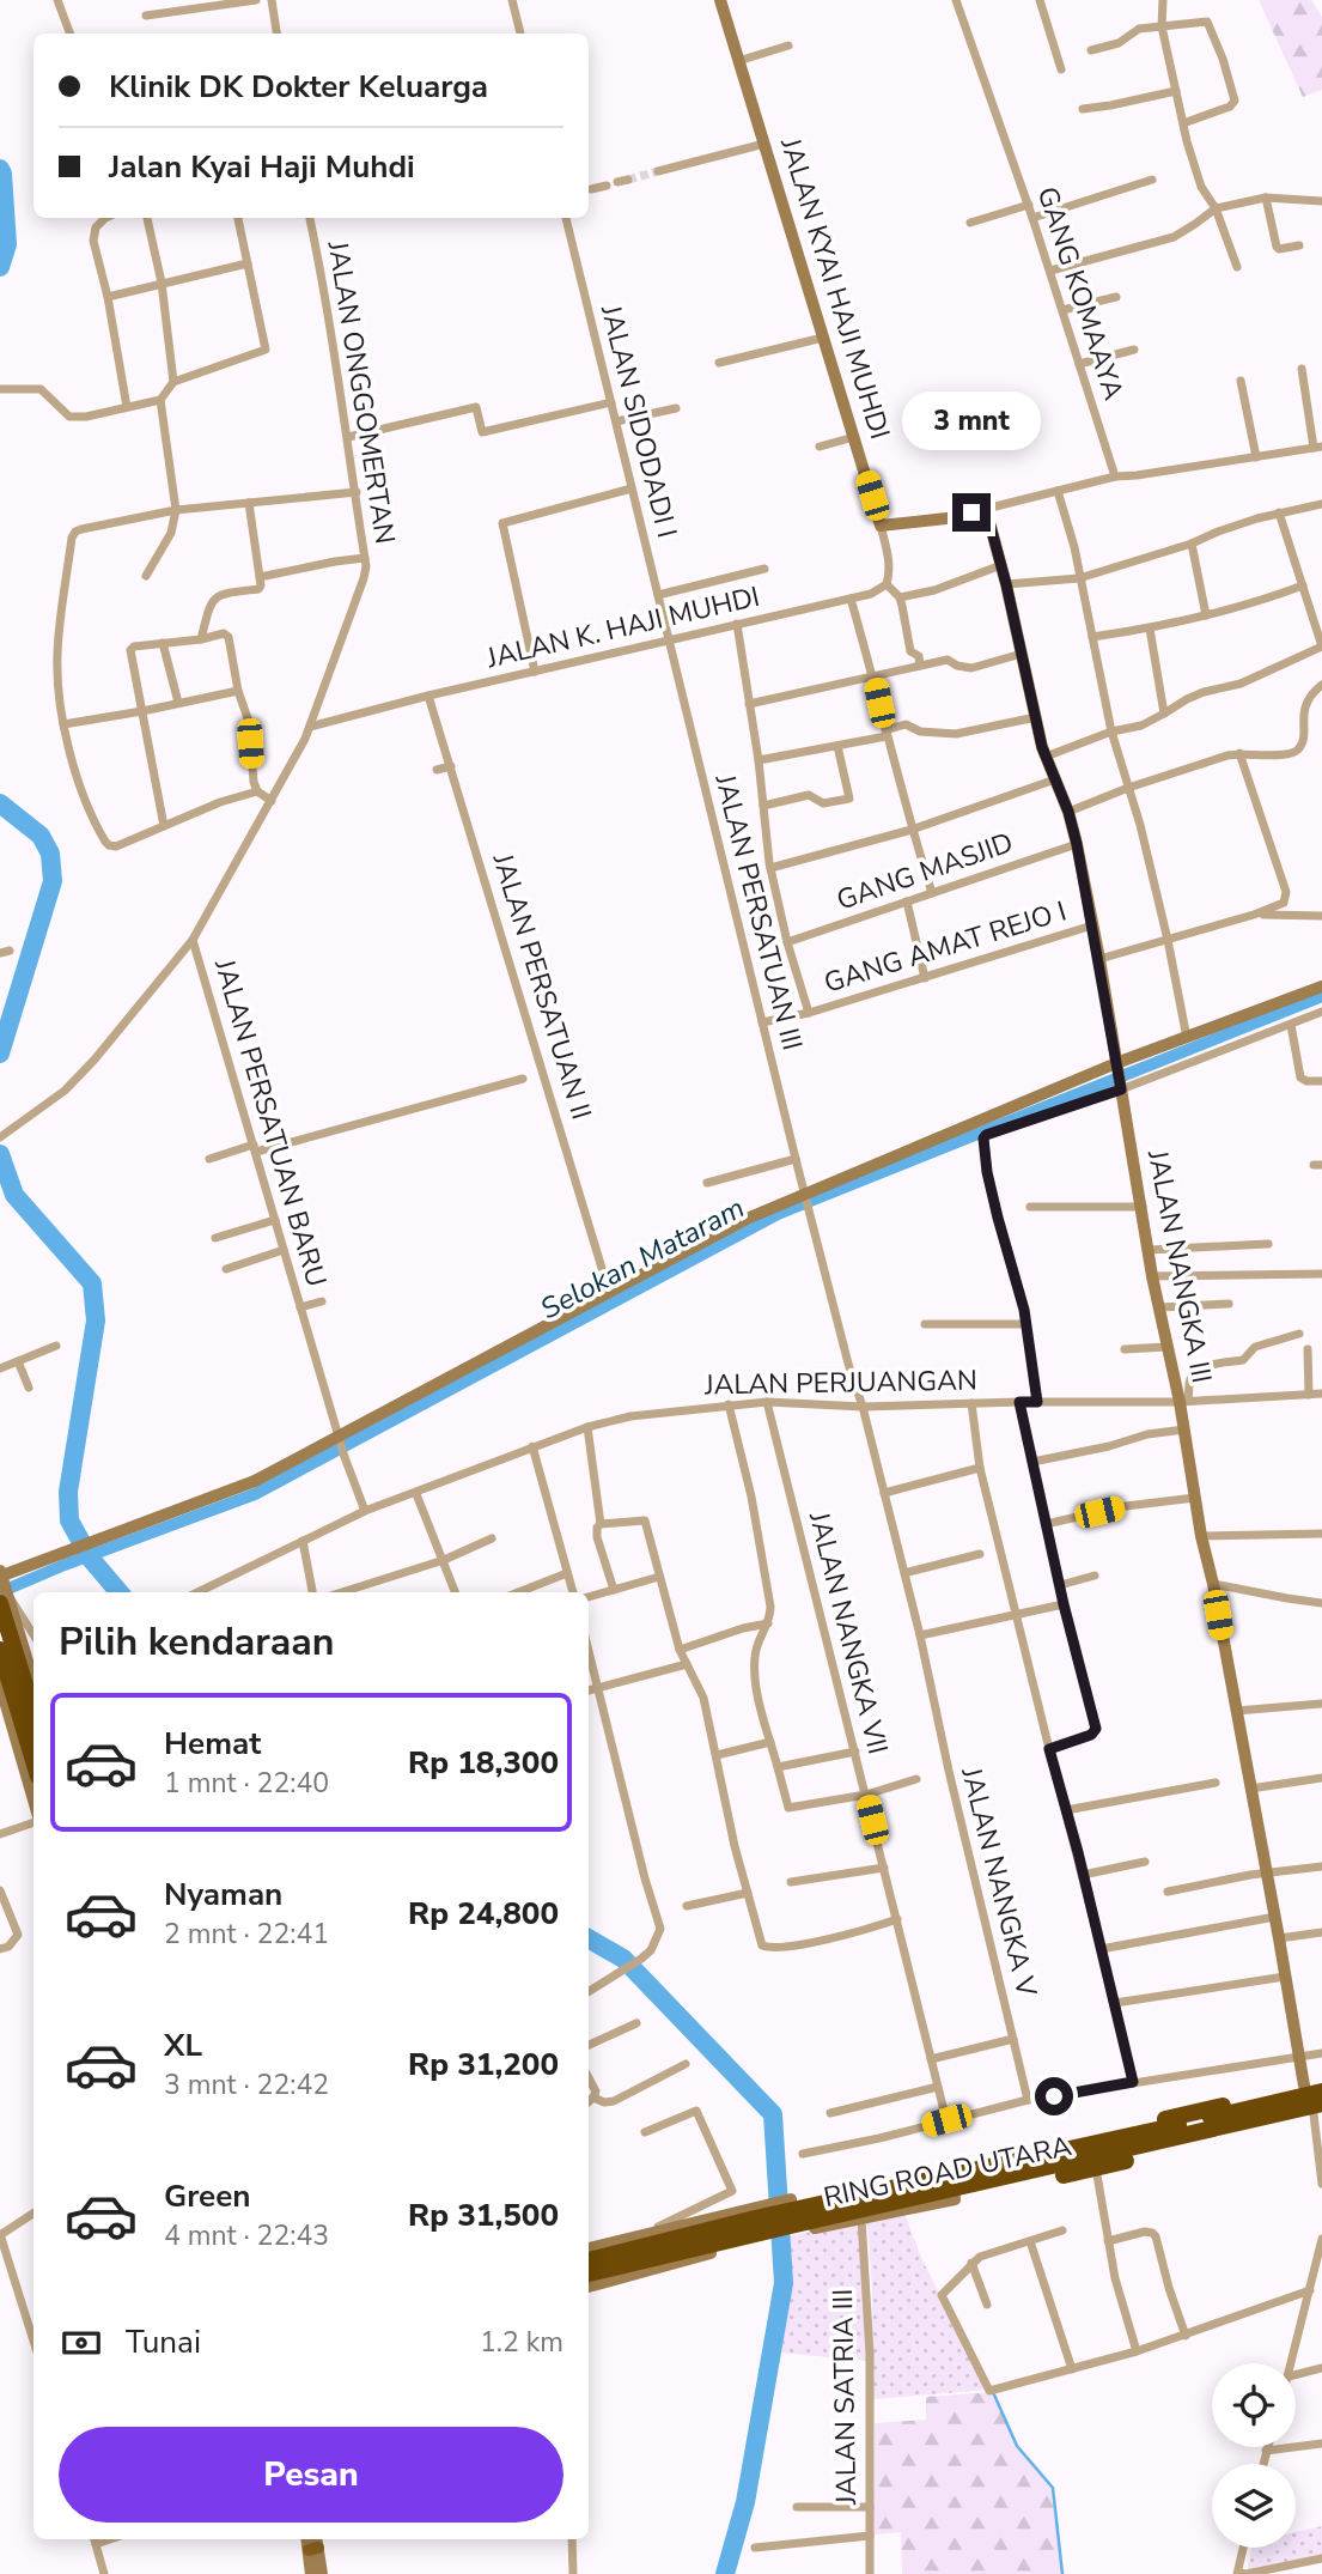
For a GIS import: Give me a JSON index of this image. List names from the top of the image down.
{
  "streets": {
    "highway": ["RING ROAD UTARA"],
    "street": [
      "JALAN KYAI HAJI MUHDI",
      "GANG KOMAAYA",
      "JALAN ONGGOMERTAN",
      "JALAN SIDODADI I",
      "JALAN K. HAJI MUHDI",
      "GANG MASJID",
      "JALAN PERSATUAN III",
      "GANG AMAT REJO I",
      "JALAN PERSATUAN II",
      "JALAN PERSATUAN BARU",
      "JALAN NANGKA III",
      "JALAN PERJUANGAN",
      "JALAN NANGKA VII",
      "JALAN NANGKA V",
      "JALAN SATRIA III"
    ]
  },
  "crossings": [
    ["JALAN ONGGOMERTAN", "JALAN PERSATUAN BARU"],
    ["JALAN SIDODADI I", "JALAN K. HAJI MUHDI"],
    ["JALAN SIDODADI I", "JALAN PERSATUAN III"],
    ["JALAN K. HAJI MUHDI", "JALAN PERSATUAN III"],
    ["JALAN K. HAJI MUHDI", "JALAN PERSATUAN II"],
    ["JALAN K. HAJI MUHDI", "JALAN PERSATUAN BARU"],
    ["JALAN PERSATUAN III", "GANG AMAT REJO I"],
    ["JALAN PERSATUAN BARU", "JALAN PERJUANGAN"],
    ["JALAN NANGKA III", "JALAN PERJUANGAN"],
    ["JALAN PERJUANGAN", "JALAN NANGKA VII"],
    ["JALAN PERJUANGAN", "JALAN NANGKA V"],
    ["RING ROAD UTARA", "JALAN SATRIA III"]
  ],
  "water": ["Selokan Mataram"],
  "page": {
    "banner": ["Klinik DK Dokter Keluarga", "Jalan Kyai Haji Muhdi"],
    "bubble": "3 mnt",
    "heading": "Pilih kendaraan",
    "list": [
      {
        "name": "Hemat",
        "note": "1 mnt · 22:40",
        "value": "Rp 18,300"
      },
      {
        "name": "Nyaman",
        "note": "2 mnt · 22:41",
        "value": "Rp 24,800"
      },
      {
        "name": "XL",
        "note": "3 mnt · 22:42",
        "value": "Rp 31,200"
      },
      {
        "name": "Green",
        "note": "4 mnt · 22:43",
        "value": "Rp 31,500"
      }
    ],
    "pay": ["Tunai", "1.2 km"],
    "buttons": "Pesan"
  }
}
